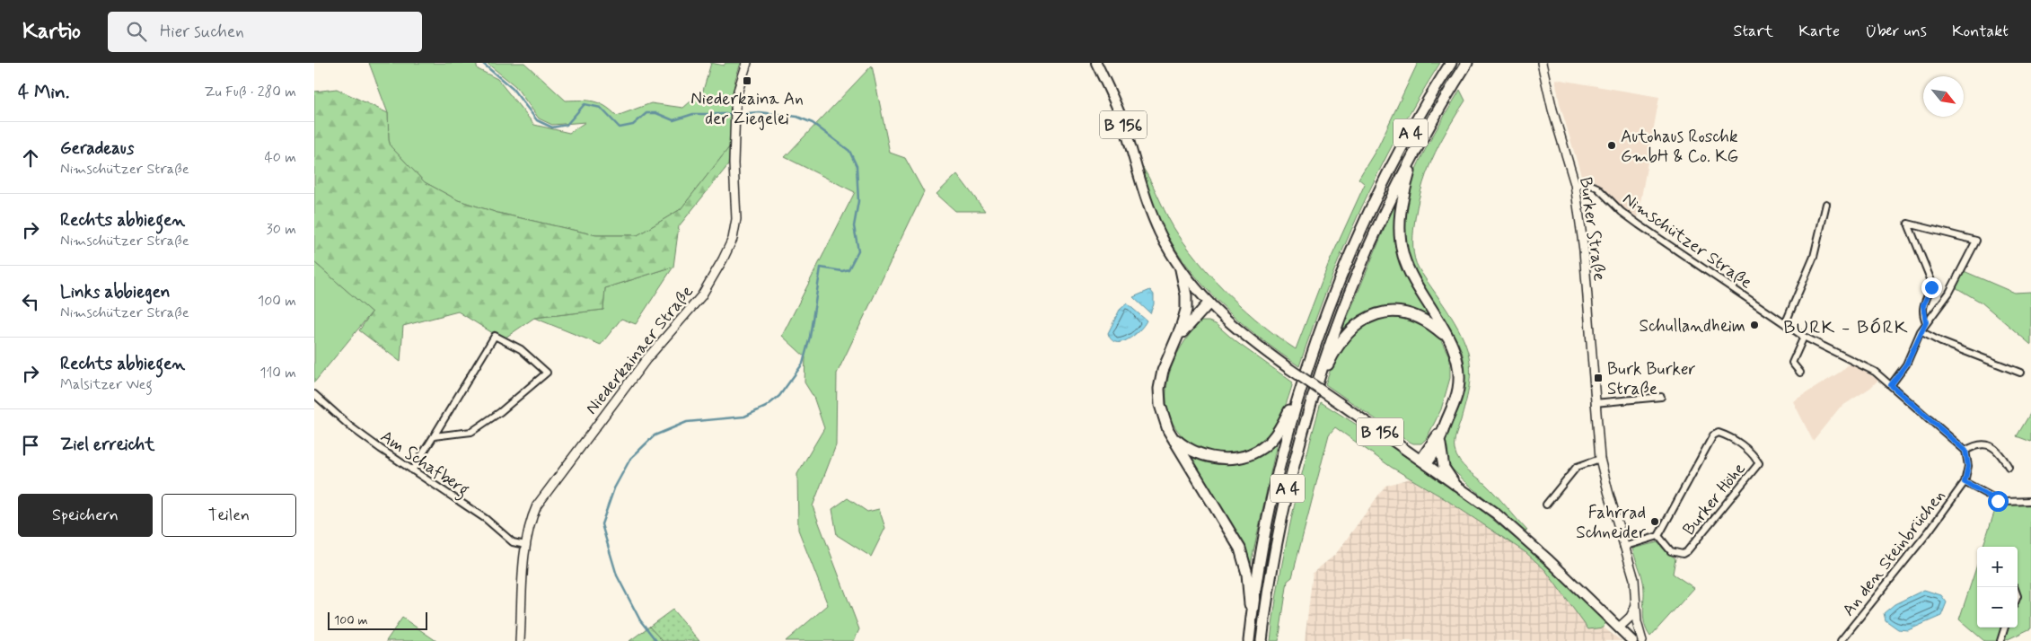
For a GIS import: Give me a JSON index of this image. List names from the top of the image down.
{
  "streets": {
    "highway": ["A 4"],
    "main road": ["B 156"],
    "street": [
      "Burker Straße",
      "Nimschützer Straße",
      "Niederkainaer Straße",
      "Am Schafberg",
      "Burker Höhe",
      "An den Steinbrüchen"
    ]
  },
  "crossings": [
    ["Burker Straße", "Nimschützer Straße"],
    ["Burker Straße", "Burker Höhe"],
    ["Niederkainaer Straße", "Am Schafberg"]
  ],
  "districts": ["BURK - BÓRK"],
  "places": {
    "transit": ["Niederkaina An der Ziegelei", "Burk Burker Straße"],
    "other": ["Autohaus Roschk GmbH & Co. KG", "Schullandheim", "Fahrrad Schneider"]
  },
  "scale_bar": "100 m",
  "north": "bottom right",
  "page": {
    "header": "Kartio",
    "search": "Hier suchen",
    "nav": [
      "Start",
      "Karte",
      "Über uns",
      "Kontakt"
    ],
    "heading": ["4 Min.", "Zu Fuß · 280 m"],
    "list": [
      ["Geradeaus", "Nimschützer Straße", "40 m"],
      ["Rechts abbiegen", "Nimschützer Straße", "30 m"],
      ["Links abbiegen", "Nimschützer Straße", "100 m"],
      ["Rechts abbiegen", "Malsitzer Weg", "110 m"],
      "Ziel erreicht"
    ],
    "buttons": ["Speichern", "Teilen"],
    "map_buttons": ["+", "−"],
    "scale": "100 m"
  }
}
